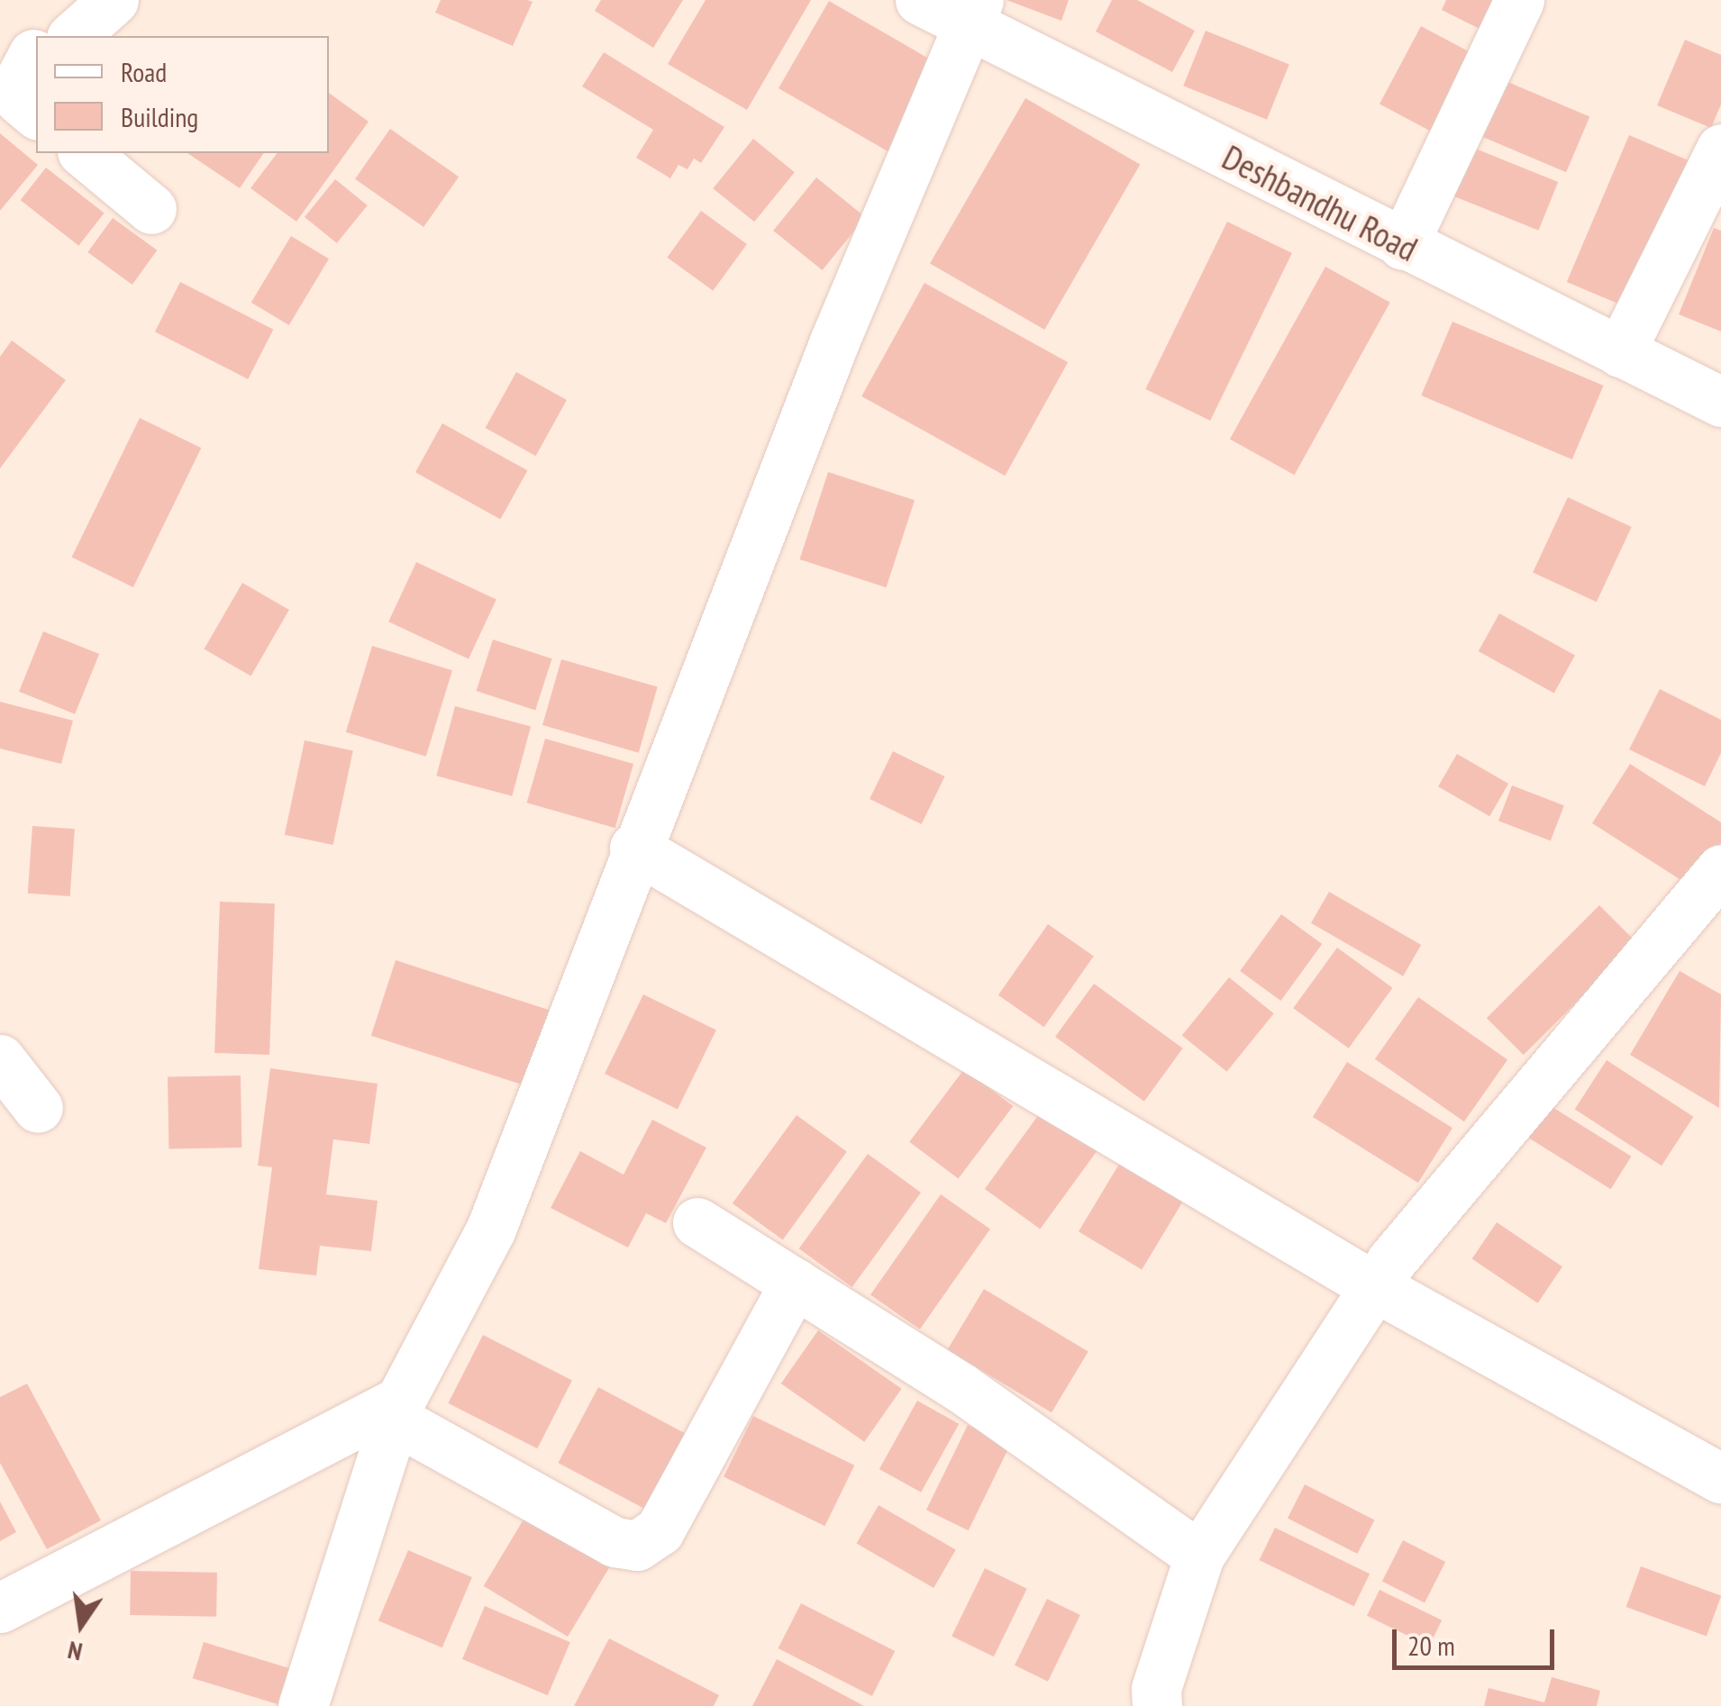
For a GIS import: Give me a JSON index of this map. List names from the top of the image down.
{
  "streets": {
    "street": ["Deshbandhu Road"]
  },
  "legend": ["Road", "Building"],
  "scale_bar": "20 m",
  "north": "bottom"
}
